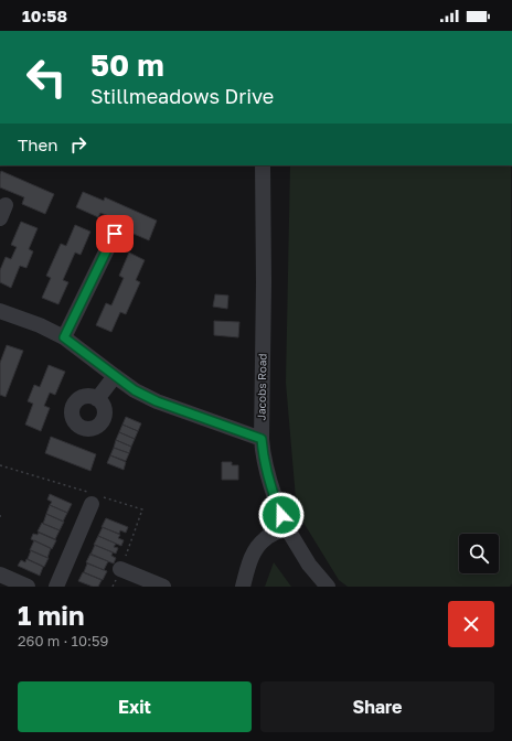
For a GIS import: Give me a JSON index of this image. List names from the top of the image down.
{
  "streets": {
    "street": ["Jacobs Road"]
  },
  "page": {
    "status": "10:58",
    "turn": ["50 m", "Stillmeadows Drive"],
    "then": "Then",
    "heading": ["1 min", "260 m · 10:59"],
    "buttons": ["Exit", "Share"]
  }
}
